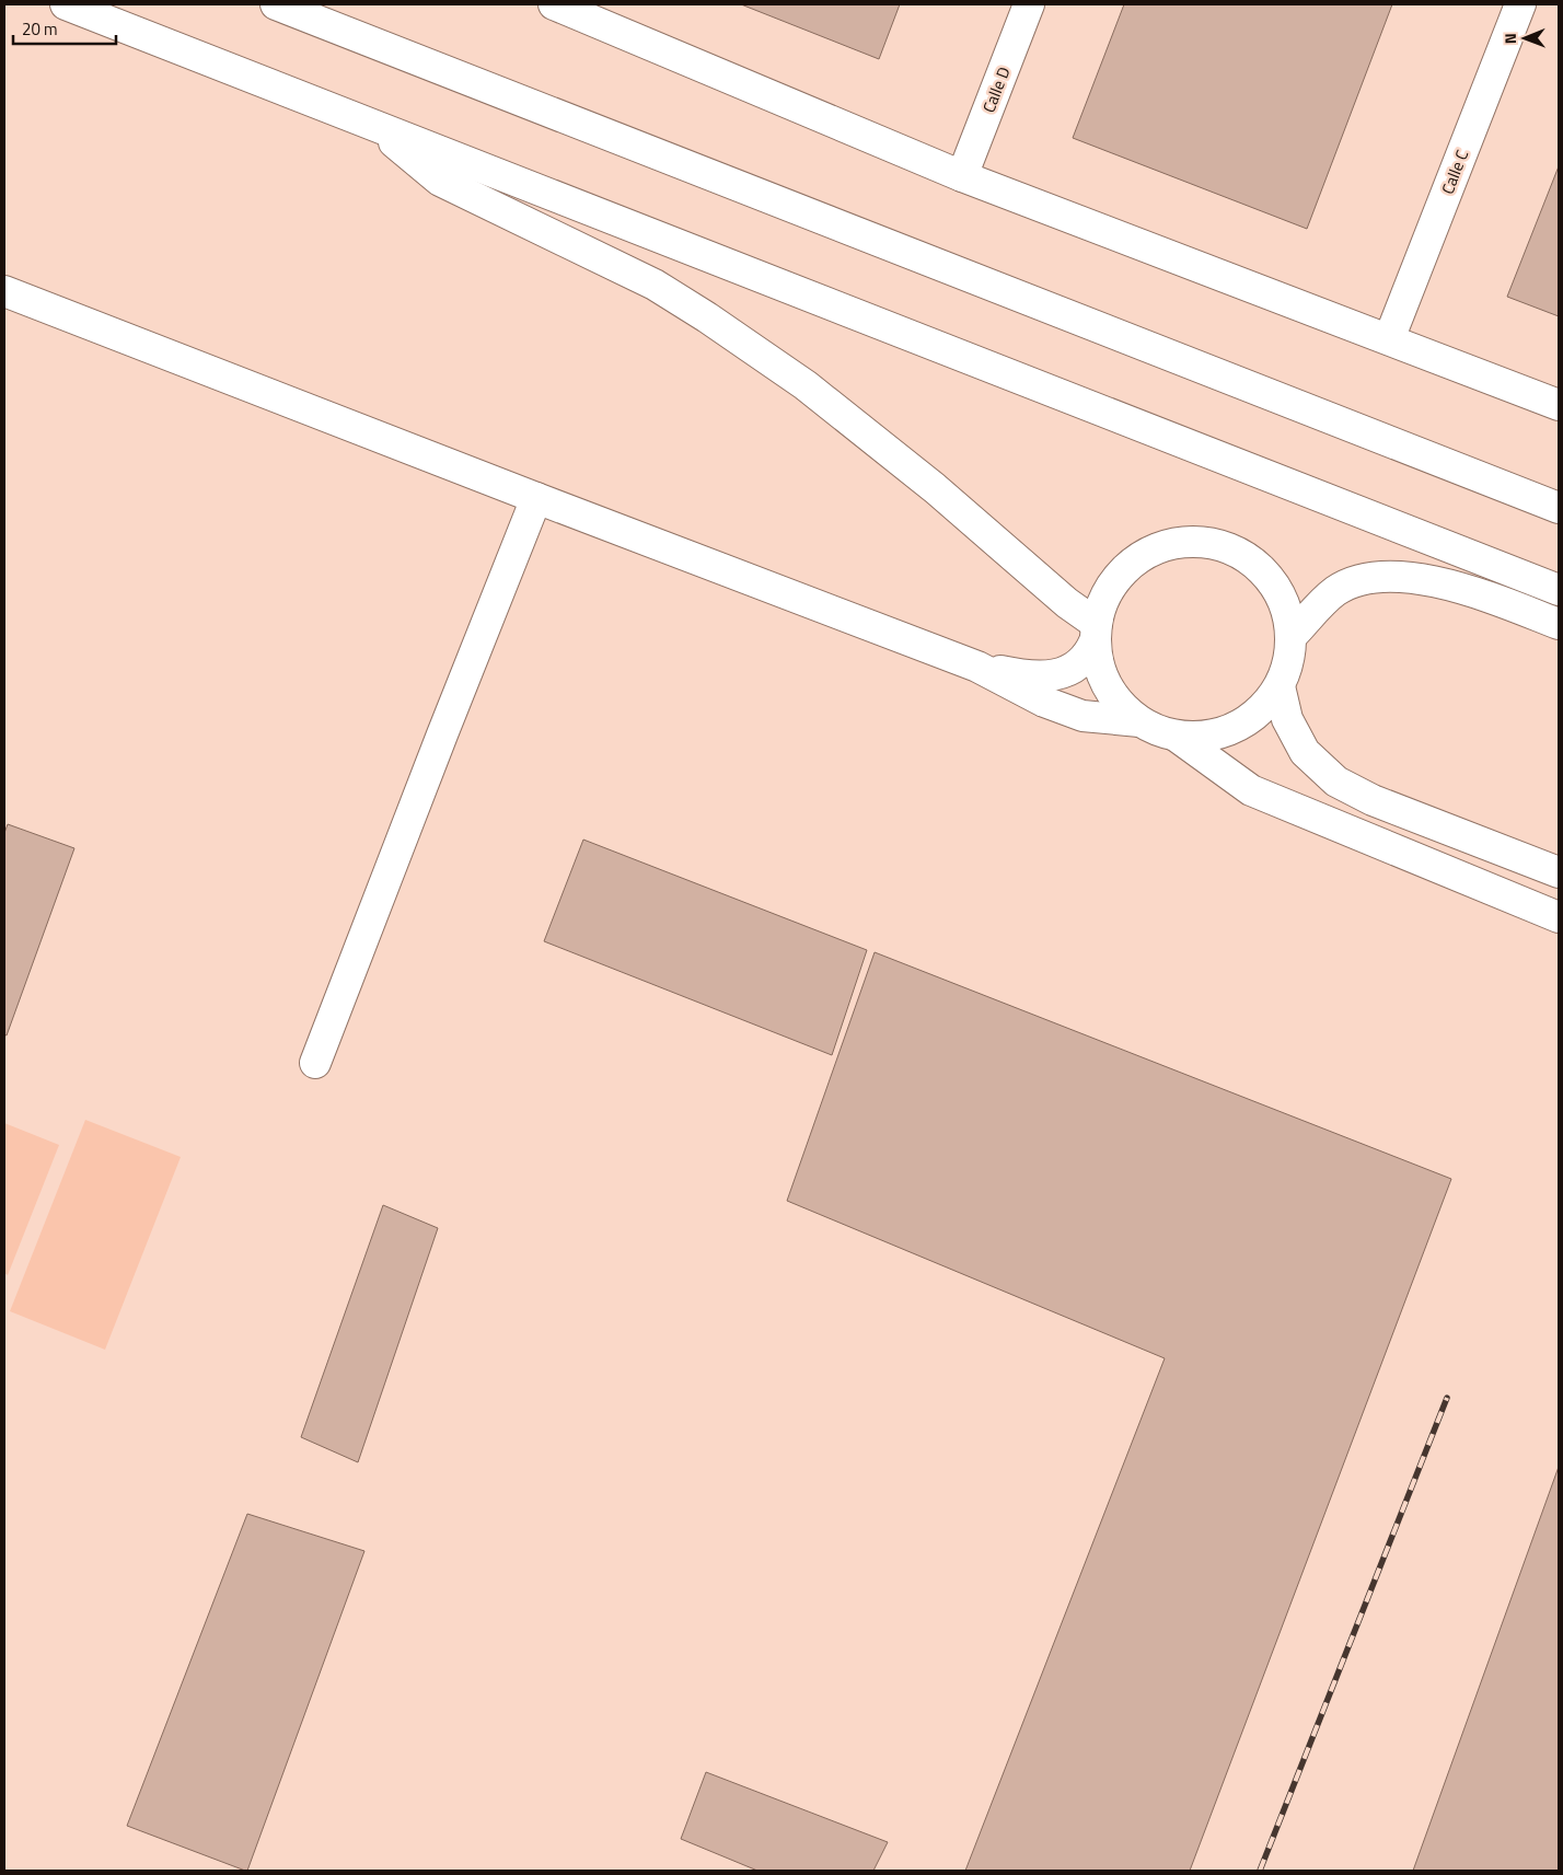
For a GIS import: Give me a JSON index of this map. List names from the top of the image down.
{
  "streets": {
    "main road": ["Calle D", "Calle C"]
  },
  "scale_bar": "20 m",
  "north": "left"
}
